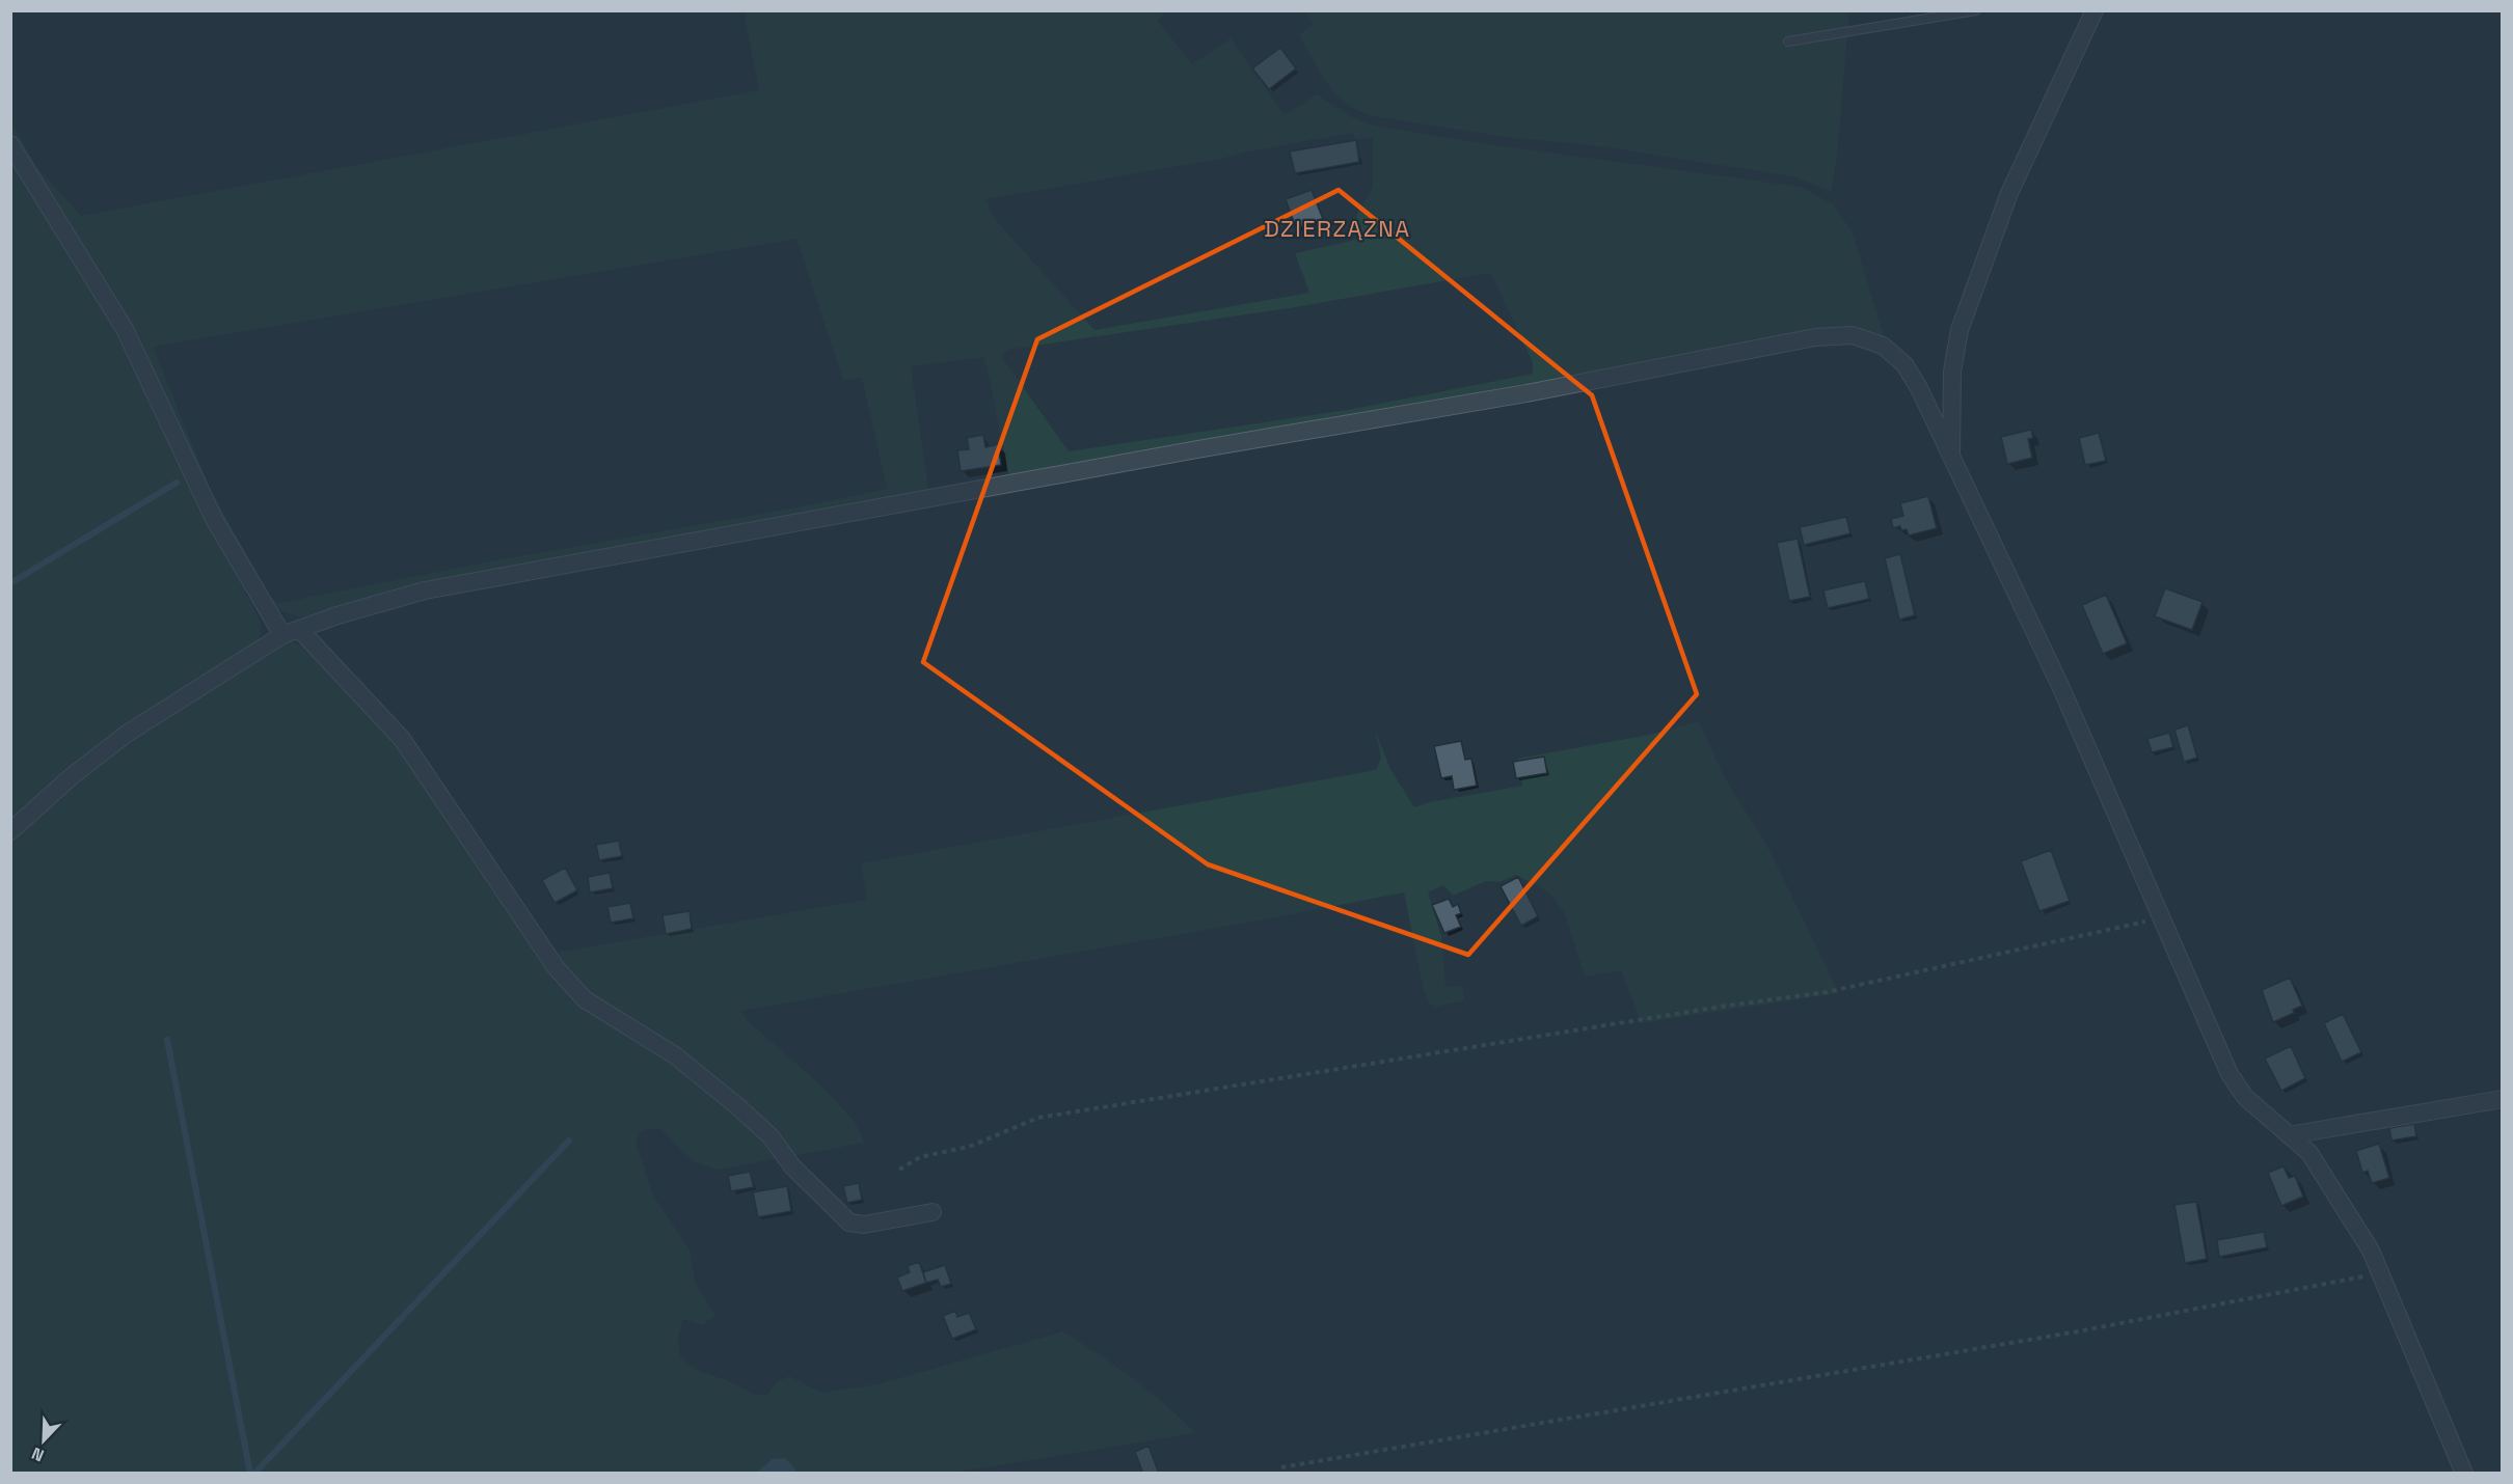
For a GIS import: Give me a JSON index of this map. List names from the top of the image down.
{
  "districts": ["DZIERZĄZNA"],
  "north": "bottom left"
}
